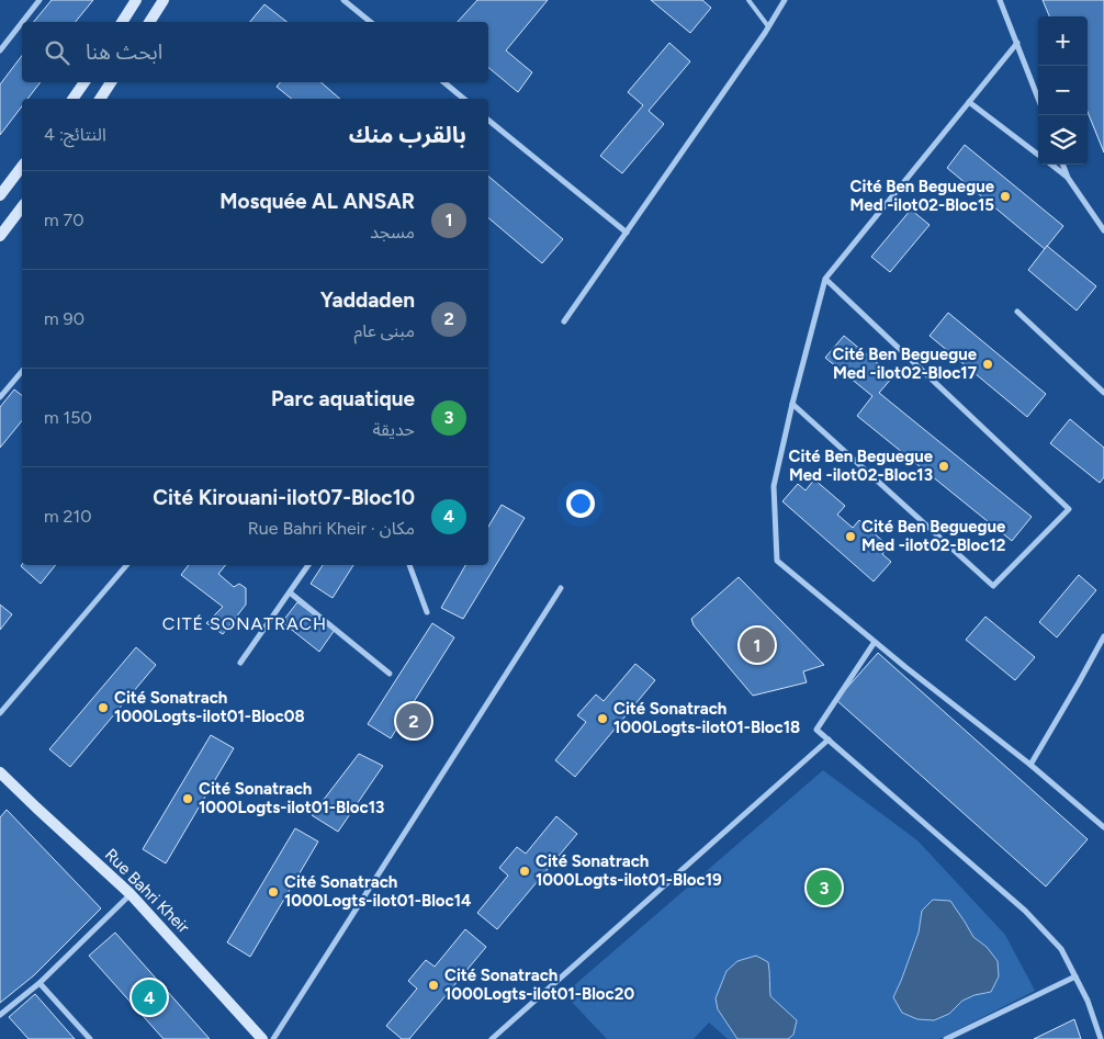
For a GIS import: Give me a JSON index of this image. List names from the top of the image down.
{
  "streets": {
    "street": ["Rue Bahri Kheir"]
  },
  "districts": ["CITÉ SONATRACH"],
  "places": [
    "Cité Ben Beguegue Med -ilot02-Bloc15",
    "Cité Ben Beguegue Med -ilot02-Bloc17",
    "Cité Ben Beguegue Med -ilot02-Bloc13",
    "Cité Ben Beguegue Med -ilot02-Bloc12",
    "Cité Sonatrach 1000Logts-ilot01-Bloc08",
    "Cité Sonatrach 1000Logts-ilot01-Bloc18",
    "Cité Sonatrach 1000Logts-ilot01-Bloc13",
    "Cité Sonatrach 1000Logts-ilot01-Bloc19",
    "Cité Sonatrach 1000Logts-ilot01-Bloc14",
    "Cité Sonatrach 1000Logts-ilot01-Bloc20"
  ],
  "page": {
    "map_buttons": ["+", "−"],
    "search": "ابحث هنا",
    "heading": ["بالقرب منك", "النتائج: 4"],
    "list": [
      {
        "mark": "1",
        "name": "Mosquée AL ANSAR",
        "note": "مسجد",
        "value": "70 m"
      },
      {
        "mark": "2",
        "name": "Yaddaden",
        "note": "مبنى عام",
        "value": "90 m"
      },
      {
        "mark": "3",
        "name": "Parc aquatique",
        "note": "حديقة",
        "value": "150 m"
      },
      {
        "mark": "4",
        "name": "Cité Kirouani-ilot07-Bloc10",
        "note": "مكان · Rue Bahri Kheir",
        "value": "210 m"
      }
    ],
    "pins": [
      "1",
      "2",
      "3",
      "4"
    ]
  }
}
